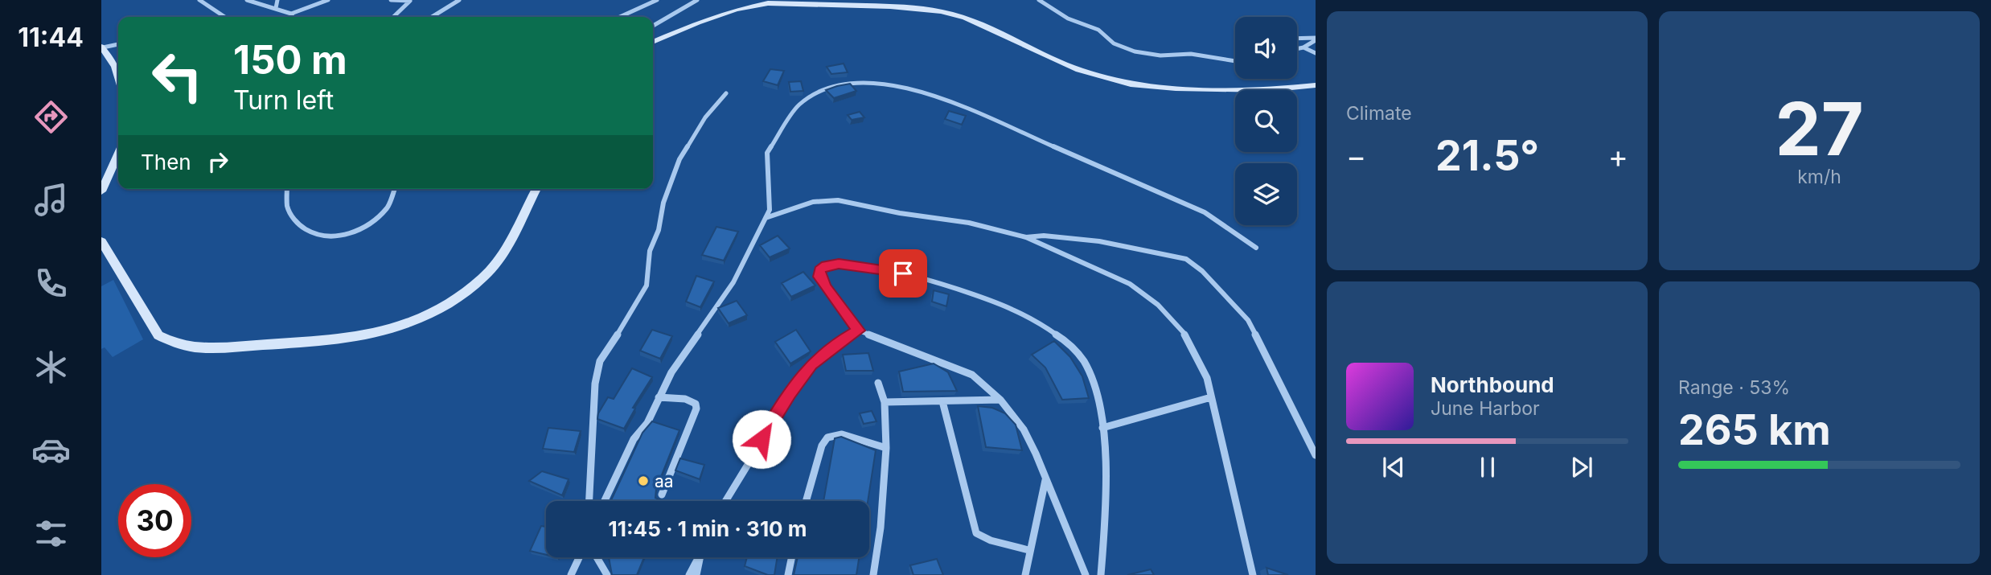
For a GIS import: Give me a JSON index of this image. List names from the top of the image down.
{
  "places": ["aa"],
  "page": {
    "tabs": "11:44",
    "tile": [
      "Climate",
      ["27", "km/h"],
      ["Range · 53%", "265 km"]
    ],
    "turn": ["150 m", "Turn left"],
    "heat": ["−", "21.5°", "+"],
    "then": "Then",
    "song": ["Northbound", "June Harbor"],
    "limit": "30",
    "trip": "11:45 · 1 min · 310 m"
  }
}
